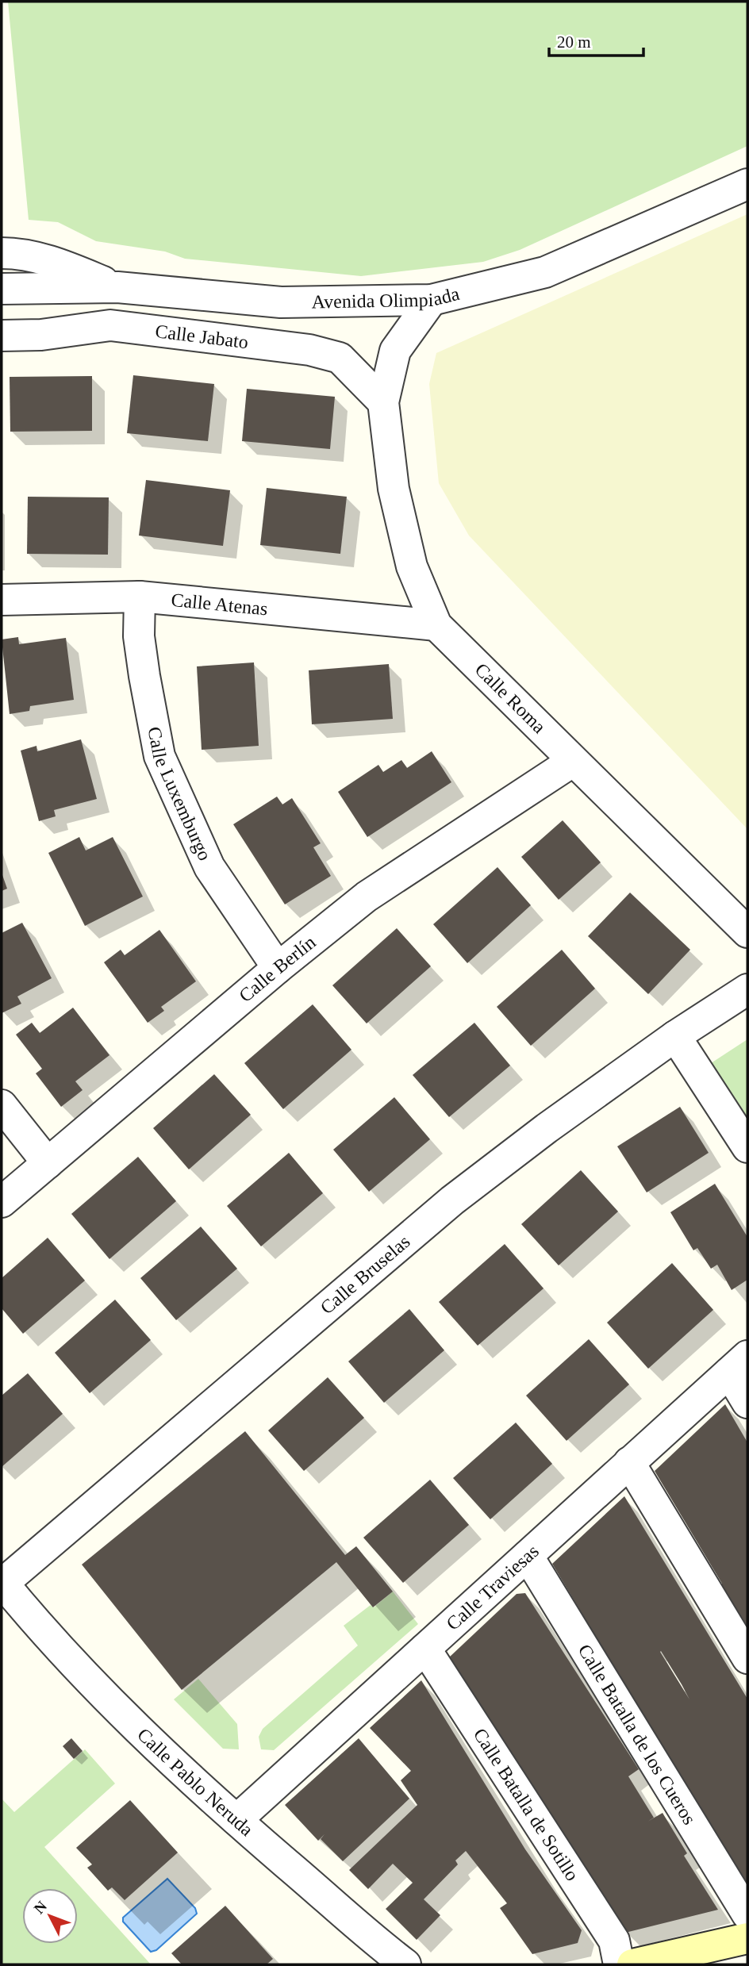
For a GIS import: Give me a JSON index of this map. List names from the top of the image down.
{
  "streets": {
    "street": [
      "Avenida Olimpiada",
      "Calle Jabato",
      "Calle Atenas",
      "Calle Roma",
      "Calle Luxemburgo",
      "Calle Berlín",
      "Calle Bruselas",
      "Calle Traviesas",
      "Calle Batalla de los Cueros",
      "Calle Pablo Neruda",
      "Calle Batalla de Sotillo"
    ]
  },
  "crossings": [
    ["Avenida Olimpiada", "Calle Roma"],
    ["Calle Jabato", "Calle Roma"],
    ["Calle Atenas", "Calle Roma"],
    ["Calle Atenas", "Calle Luxemburgo"],
    ["Calle Roma", "Calle Berlín"],
    ["Calle Luxemburgo", "Calle Berlín"],
    ["Calle Bruselas", "Calle Pablo Neruda"],
    ["Calle Traviesas", "Calle Batalla de los Cueros"],
    ["Calle Traviesas", "Calle Pablo Neruda"],
    ["Calle Traviesas", "Calle Batalla de Sotillo"]
  ],
  "scale_bar": "20 m",
  "north": "top left"
}
